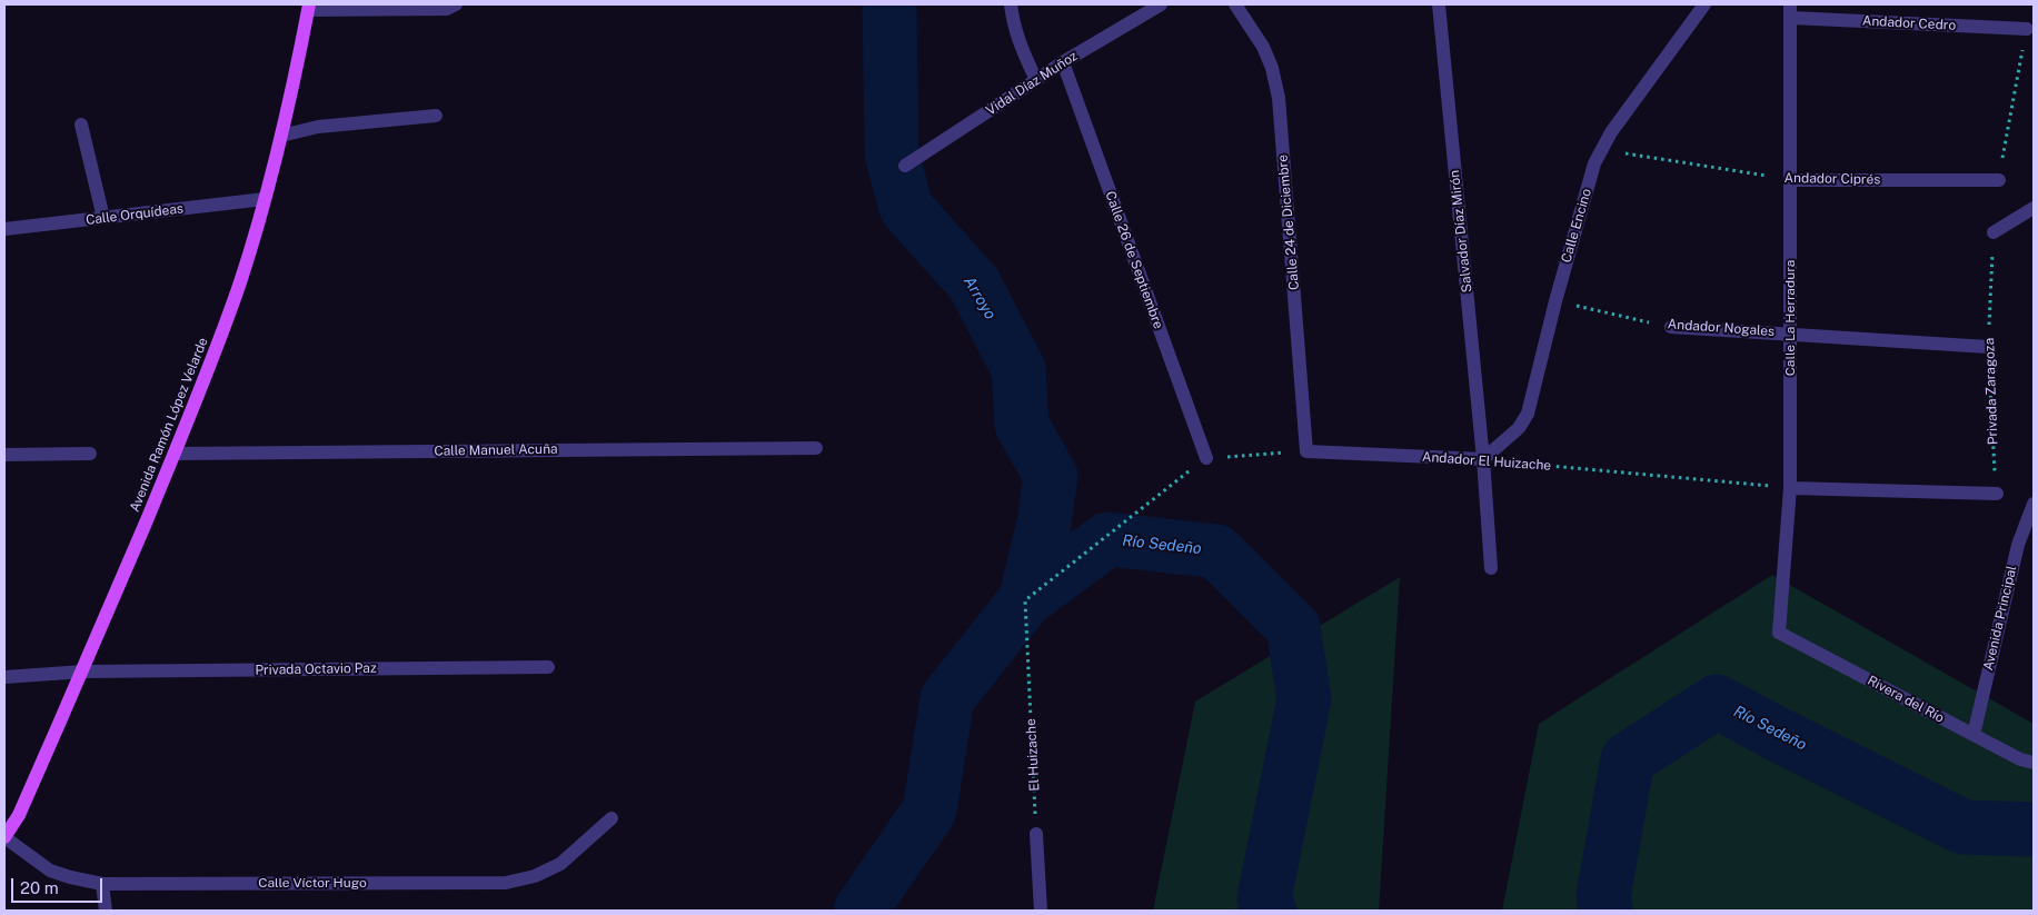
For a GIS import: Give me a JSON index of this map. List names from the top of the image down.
{
  "streets": {
    "main road": ["Avenida Ramón López Velarde"],
    "street": [
      "Andador Cedro",
      "Vidal Díaz Muñoz",
      "Andador Ciprés",
      "Calle Orquídeas",
      "Calle 24 de Diciembre",
      "Calle Encino",
      "Salvador Díaz Mirón",
      "Calle 26 de Septiembre",
      "Calle La Herradura",
      "Andador Nogales",
      "Calle Manuel Acuña",
      "Andador El Huizache",
      "Avenida Principal",
      "Privada Octavio Paz",
      "Rivera del Río",
      "Calle Víctor Hugo"
    ],
    "path": ["Privada Zaragoza", "El Huizache"]
  },
  "crossings": [
    ["Andador Cedro", "Calle La Herradura"],
    ["Vidal Díaz Muñoz", "Calle 26 de Septiembre"],
    ["Andador Ciprés", "Calle Encino"],
    ["Andador Ciprés", "Calle La Herradura"],
    ["Calle Orquídeas", "Avenida Ramón López Velarde"],
    ["Calle 24 de Diciembre", "Andador El Huizache"],
    ["Calle Encino", "Salvador Díaz Mirón"],
    ["Calle Encino", "Andador Nogales"],
    ["Calle Encino", "Andador El Huizache"],
    ["Salvador Díaz Mirón", "Andador El Huizache"],
    ["Calle 26 de Septiembre", "El Huizache"],
    ["Calle La Herradura", "Andador Nogales"],
    ["Calle La Herradura", "Andador El Huizache"],
    ["Calle La Herradura", "Rivera del Río"],
    ["Andador Nogales", "Privada Zaragoza"],
    ["Avenida Ramón López Velarde", "Calle Manuel Acuña"],
    ["Avenida Ramón López Velarde", "Privada Octavio Paz"],
    ["Avenida Ramón López Velarde", "Calle Víctor Hugo"],
    ["Avenida Principal", "Rivera del Río"]
  ],
  "water": ["Arroyo", "Río Sedeño"],
  "scale_bar": "20 m"
}
